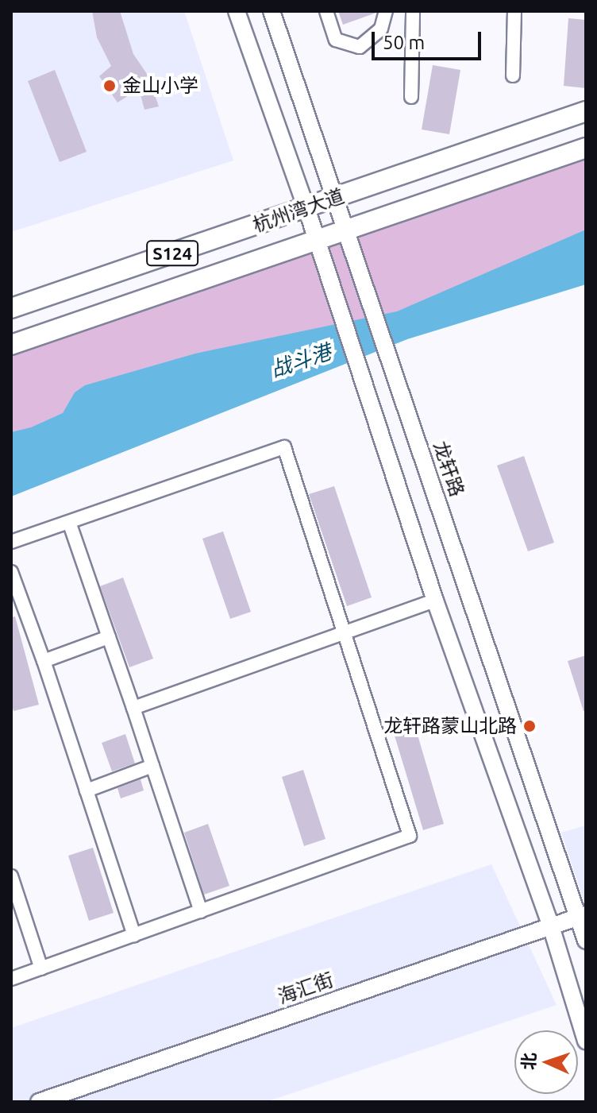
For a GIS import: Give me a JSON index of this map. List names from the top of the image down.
{
  "streets": {
    "main road": ["杭州湾大道", "S124"],
    "street": ["龙轩路", "海汇街"]
  },
  "crossings": [
    ["杭州湾大道", "龙轩路"],
    ["龙轩路", "海汇街"]
  ],
  "water": ["战斗港"],
  "places": ["金山小学", "龙轩路蒙山北路"],
  "scale_bar": "50 m",
  "north": "left"
}
